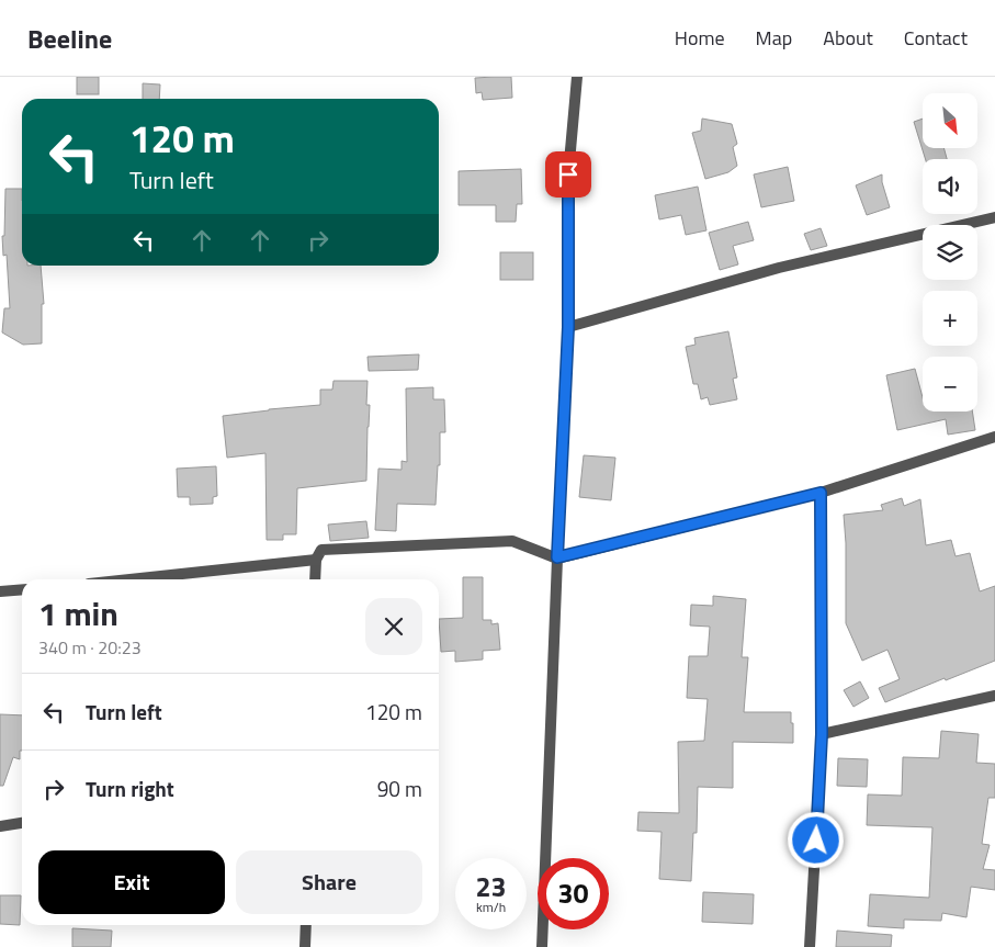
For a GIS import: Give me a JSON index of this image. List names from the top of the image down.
{
  "north": "bottom right",
  "page": {
    "header": "Beeline",
    "nav": [
      "Home",
      "Map",
      "About",
      "Contact"
    ],
    "map_buttons": ["+", "−"],
    "turn": ["120 m", "Turn left"],
    "heading": ["1 min", "340 m · 20:23"],
    "list": [
      {
        "name": "Turn left",
        "value": "120 m"
      },
      {
        "name": "Turn right",
        "value": "90 m"
      }
    ],
    "buttons": ["Exit", "Share"],
    "speed": "23 km/h",
    "limit": "30"
  }
}
